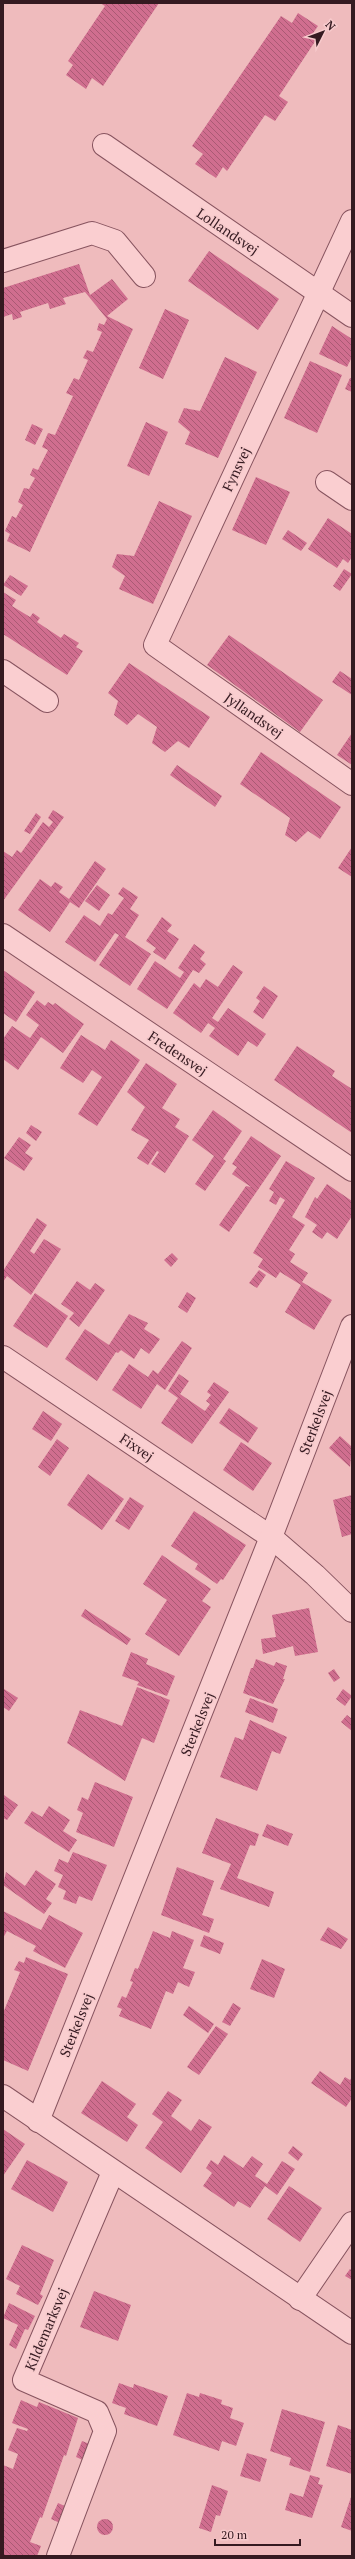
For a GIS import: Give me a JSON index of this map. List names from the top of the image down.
{
  "streets": {
    "street": [
      "Lollandsvej",
      "Fynsvej",
      "Jyllandsvej",
      "Fredensvej",
      "Sterkelsvej",
      "Fixvej",
      "Kildemarksvej"
    ]
  },
  "crossings": [
    ["Lollandsvej", "Fynsvej"],
    ["Fynsvej", "Jyllandsvej"],
    ["Sterkelsvej", "Fixvej"]
  ],
  "scale_bar": "20 m",
  "north": "top right"
}
